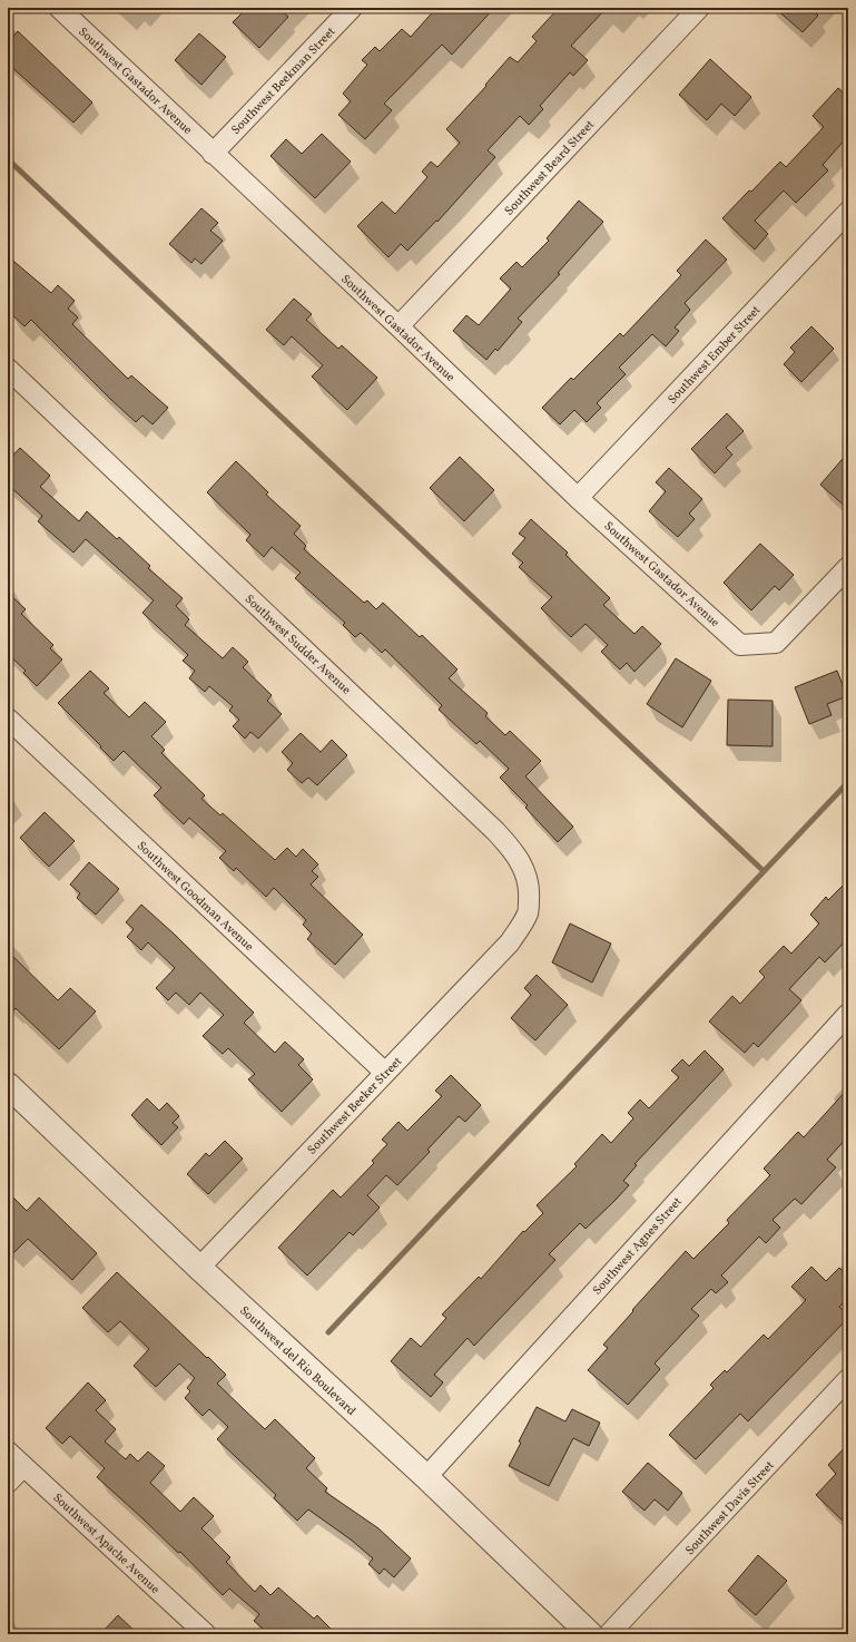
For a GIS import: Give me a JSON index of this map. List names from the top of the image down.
{
  "streets": {
    "street": [
      "Southwest Gastador Avenue",
      "Southwest Beekman Street",
      "Southwest Beard Street",
      "Southwest Ember Street",
      "Southwest Sudder Avenue",
      "Southwest Goodman Avenue",
      "Southwest Beeker Street",
      "Southwest Agnes Street",
      "Southwest del Rio Boulevard",
      "Southwest Davis Street",
      "Southwest Apache Avenue"
    ]
  },
  "crossings": [
    ["Southwest Gastador Avenue", "Southwest Beekman Street"],
    ["Southwest Gastador Avenue", "Southwest Beard Street"],
    ["Southwest Gastador Avenue", "Southwest Ember Street"],
    ["Southwest Sudder Avenue", "Southwest Beeker Street"],
    ["Southwest Goodman Avenue", "Southwest Beeker Street"],
    ["Southwest Beeker Street", "Southwest del Rio Boulevard"],
    ["Southwest Agnes Street", "Southwest del Rio Boulevard"]
  ]
}
